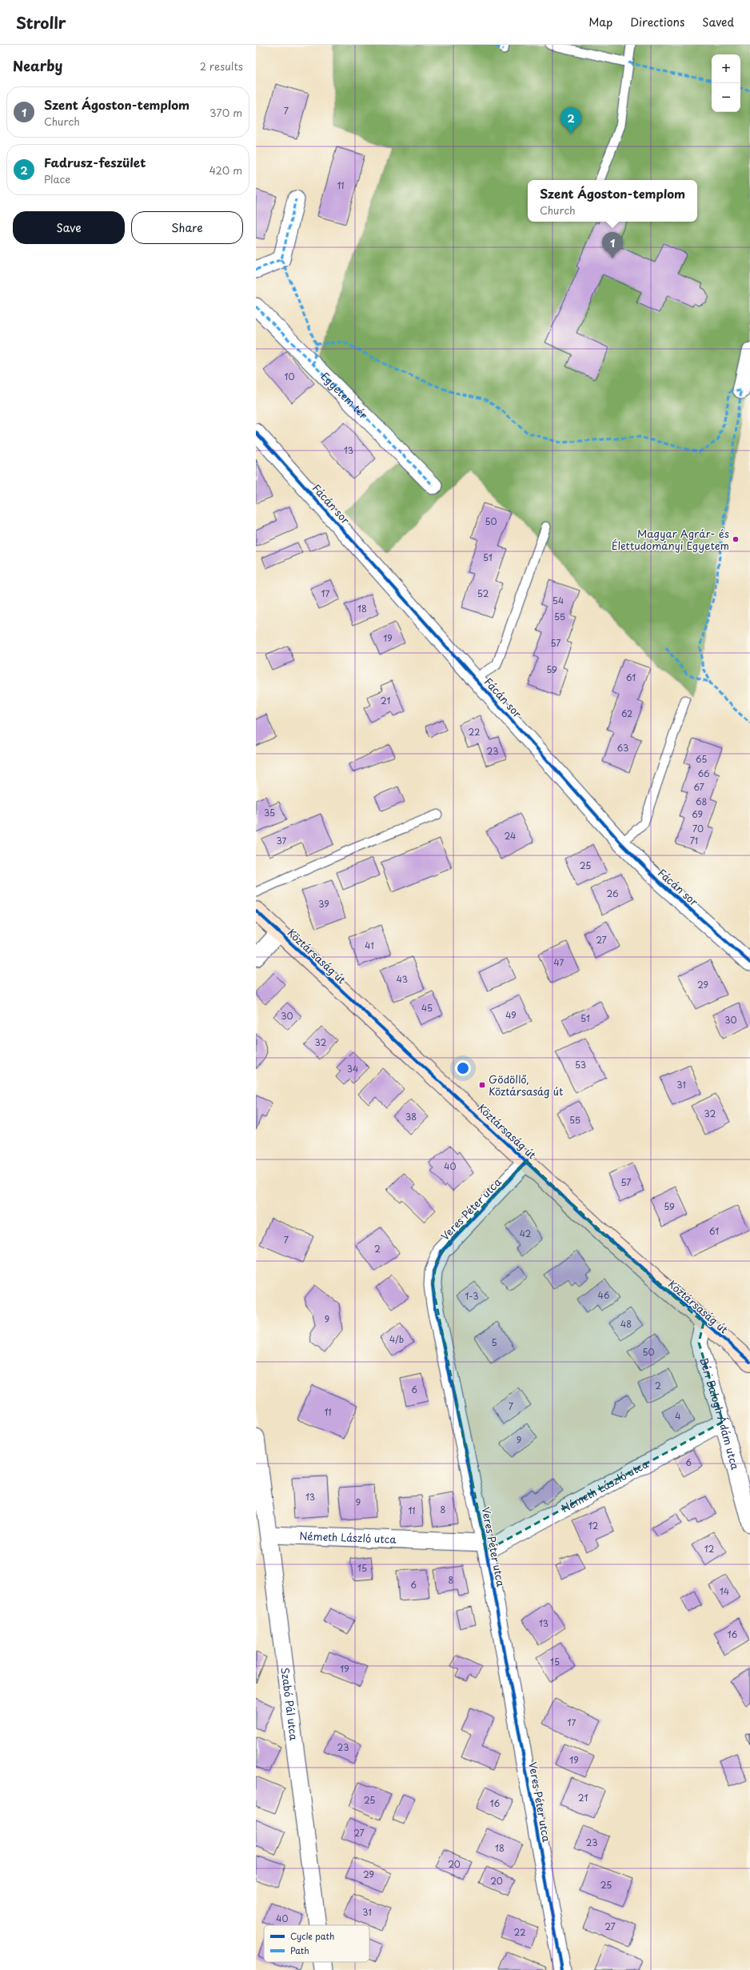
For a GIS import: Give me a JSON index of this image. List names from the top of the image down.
{
  "streets": {
    "main road": ["Köztársaság út"],
    "street": [
      "Egyetem tér",
      "Fácán sor",
      "Veres Péter utca",
      "Béri Balogh Ádám utca",
      "Németh László utca",
      "Szabó Pál utca"
    ]
  },
  "crossings": [
    ["Köztársaság út", "Veres Péter utca"],
    ["Köztársaság út", "Béri Balogh Ádám utca"],
    ["Veres Péter utca", "Németh László utca"],
    ["Béri Balogh Ádám utca", "Németh László utca"],
    ["Németh László utca", "Szabó Pál utca"]
  ],
  "places": {
    "other": ["Magyar Agrár- és Élettudományi Egyetem"],
    "transit": ["Gödöllő, Köztársaság út"]
  },
  "house_numbers": [
    "7",
    "11",
    "10",
    "13",
    "50",
    "51",
    "17",
    "52",
    "54",
    "18",
    "55",
    "19",
    "57",
    "59",
    "61",
    "21",
    "62",
    "22",
    "63",
    "23",
    "65",
    "66",
    "67",
    "68",
    "35",
    "69",
    "70",
    "24",
    "37",
    "71",
    "25",
    "26",
    "39",
    "27",
    "41",
    "47",
    "43",
    "29",
    "45",
    "49",
    "30",
    "51",
    "30",
    "32",
    "53",
    "34",
    "31",
    "32",
    "38",
    "55",
    "40",
    "57",
    "59",
    "61",
    "42",
    "7",
    "2",
    "46",
    "1-3",
    "9",
    "48",
    "4/b",
    "5",
    "50",
    "2",
    "6",
    "7",
    "11",
    "4",
    "9",
    "6",
    "13",
    "9",
    "8",
    "11",
    "12",
    "12",
    "15",
    "8",
    "6",
    "14",
    "13",
    "16",
    "15",
    "19",
    "17",
    "23",
    "19",
    "21",
    "25",
    "16",
    "27",
    "23",
    "18",
    "20",
    "29",
    "20",
    "25",
    "31",
    "40",
    "27",
    "22"
  ],
  "legend": ["Cycle path", "Path"],
  "page": {
    "header": "Strollr",
    "nav": ["Map", "Directions", "Saved"],
    "heading": ["Nearby", "2 results"],
    "map_buttons": ["+", "−"],
    "list": [
      {
        "mark": "1",
        "name": "Szent Ágoston-templom",
        "note": "Church",
        "value": "370 m"
      },
      {
        "mark": "2",
        "name": "Fadrusz-feszület",
        "note": "Place",
        "value": "420 m"
      }
    ],
    "pins": ["2", "1"],
    "popup": ["Szent Ágoston-templom", "Church"],
    "buttons": ["Save", "Share"]
  }
}
